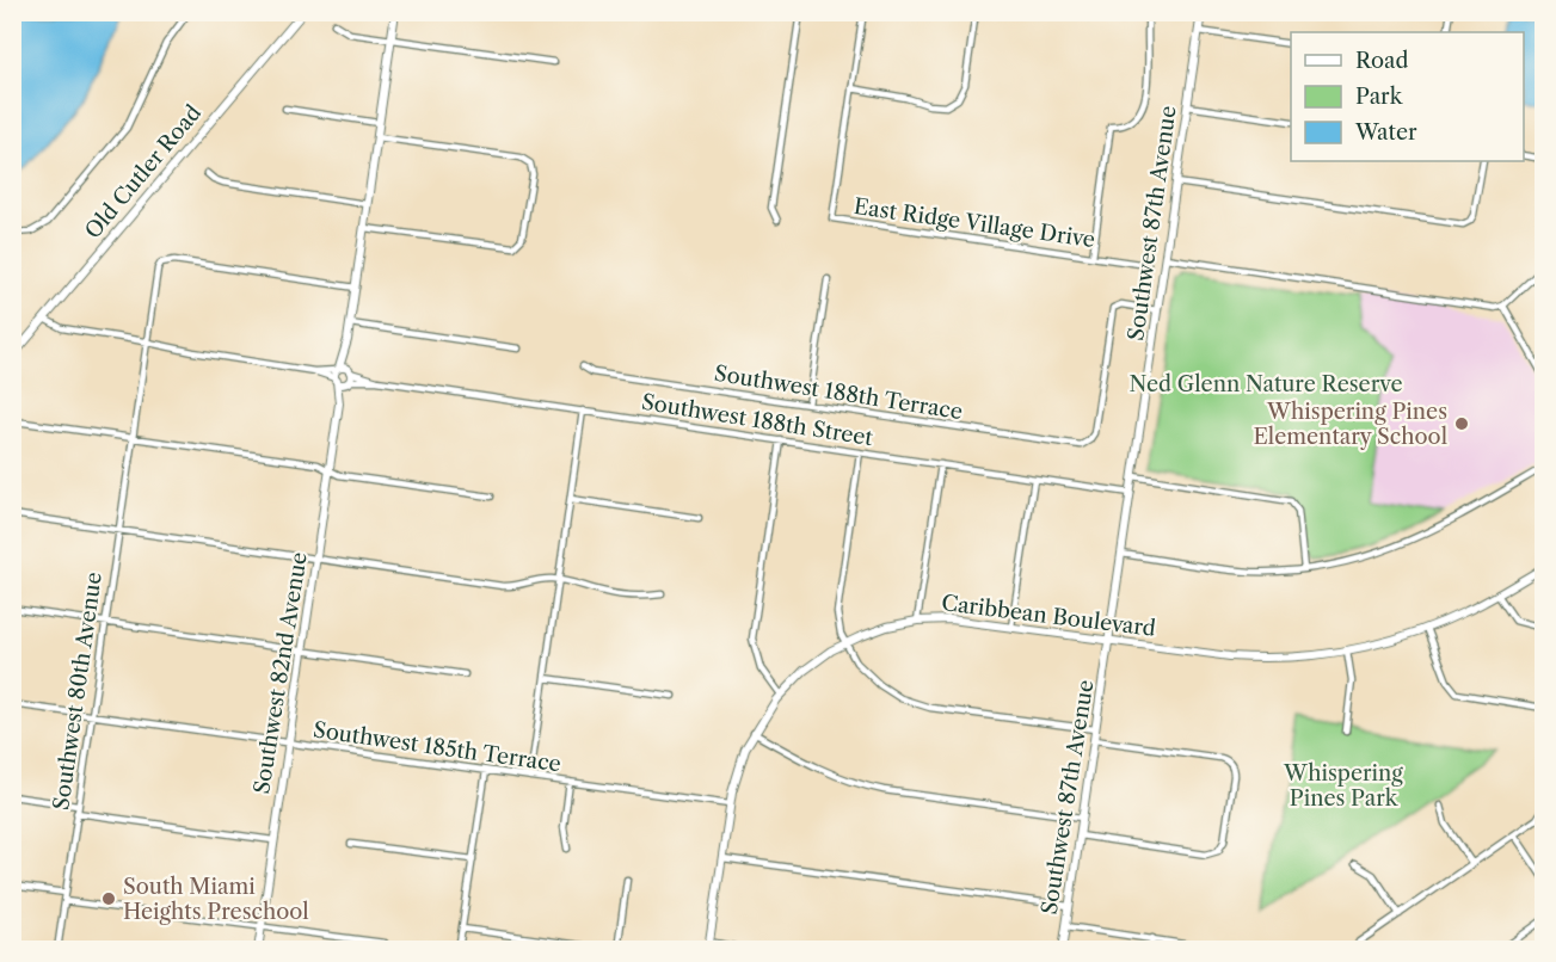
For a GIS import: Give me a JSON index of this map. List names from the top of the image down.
{
  "streets": {
    "street": [
      "Old Cutler Road",
      "East Ridge Village Drive",
      "Southwest 87th Avenue",
      "Southwest 188th Terrace",
      "Southwest 188th Street",
      "Caribbean Boulevard",
      "Southwest 82nd Avenue",
      "Southwest 80th Avenue",
      "Southwest 185th Terrace"
    ]
  },
  "crossings": [
    ["Old Cutler Road", "Southwest 188th Street"],
    ["Southwest 87th Avenue", "Southwest 188th Terrace"],
    ["Southwest 87th Avenue", "Southwest 188th Street"],
    ["Southwest 87th Avenue", "Caribbean Boulevard"],
    ["Southwest 188th Street", "Southwest 82nd Avenue"],
    ["Southwest 188th Street", "Southwest 80th Avenue"],
    ["Caribbean Boulevard", "Southwest 185th Terrace"],
    ["Southwest 82nd Avenue", "Southwest 185th Terrace"],
    ["Southwest 80th Avenue", "Southwest 185th Terrace"]
  ],
  "parks": ["Ned Glenn Nature Reserve", "Whispering Pines Park"],
  "places": ["Whispering Pines Elementary School", "South Miami Heights Preschool"],
  "legend": ["Road", "Park", "Water"]
}
